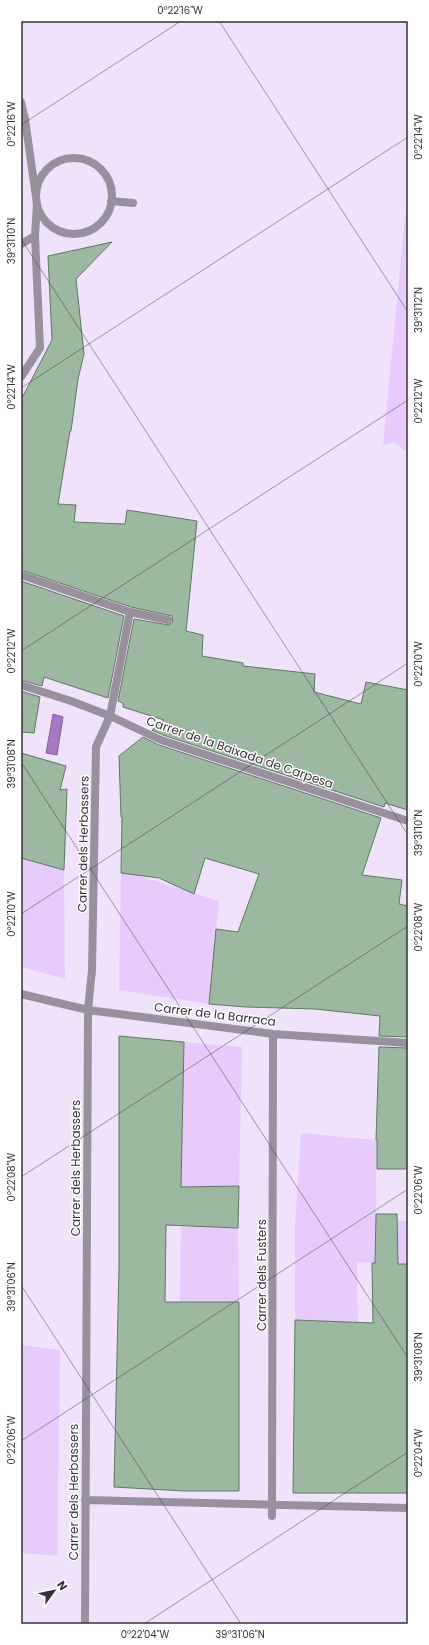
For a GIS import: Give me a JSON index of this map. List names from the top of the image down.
{
  "streets": {
    "street": [
      "Carrer de la Baixada de Carpesa",
      "Carrer dels Herbassers",
      "Carrer de la Barraca",
      "Carrer dels Fusters"
    ]
  },
  "crossings": [
    ["Carrer de la Baixada de Carpesa", "Carrer dels Herbassers"],
    ["Carrer dels Herbassers", "Carrer de la Barraca"],
    ["Carrer de la Barraca", "Carrer dels Fusters"]
  ],
  "north": "top right",
  "coordinates": [
    "0°22'16\"W",
    "0°22'14\"W",
    "39°31'10\"N",
    "39°31'12\"N",
    "0°22'12\"W",
    "0°22'10\"W",
    "39°31'08\"N",
    "0°22'08\"W",
    "0°22'06\"W",
    "39°31'06\"N",
    "0°22'04\"W"
  ]
}
